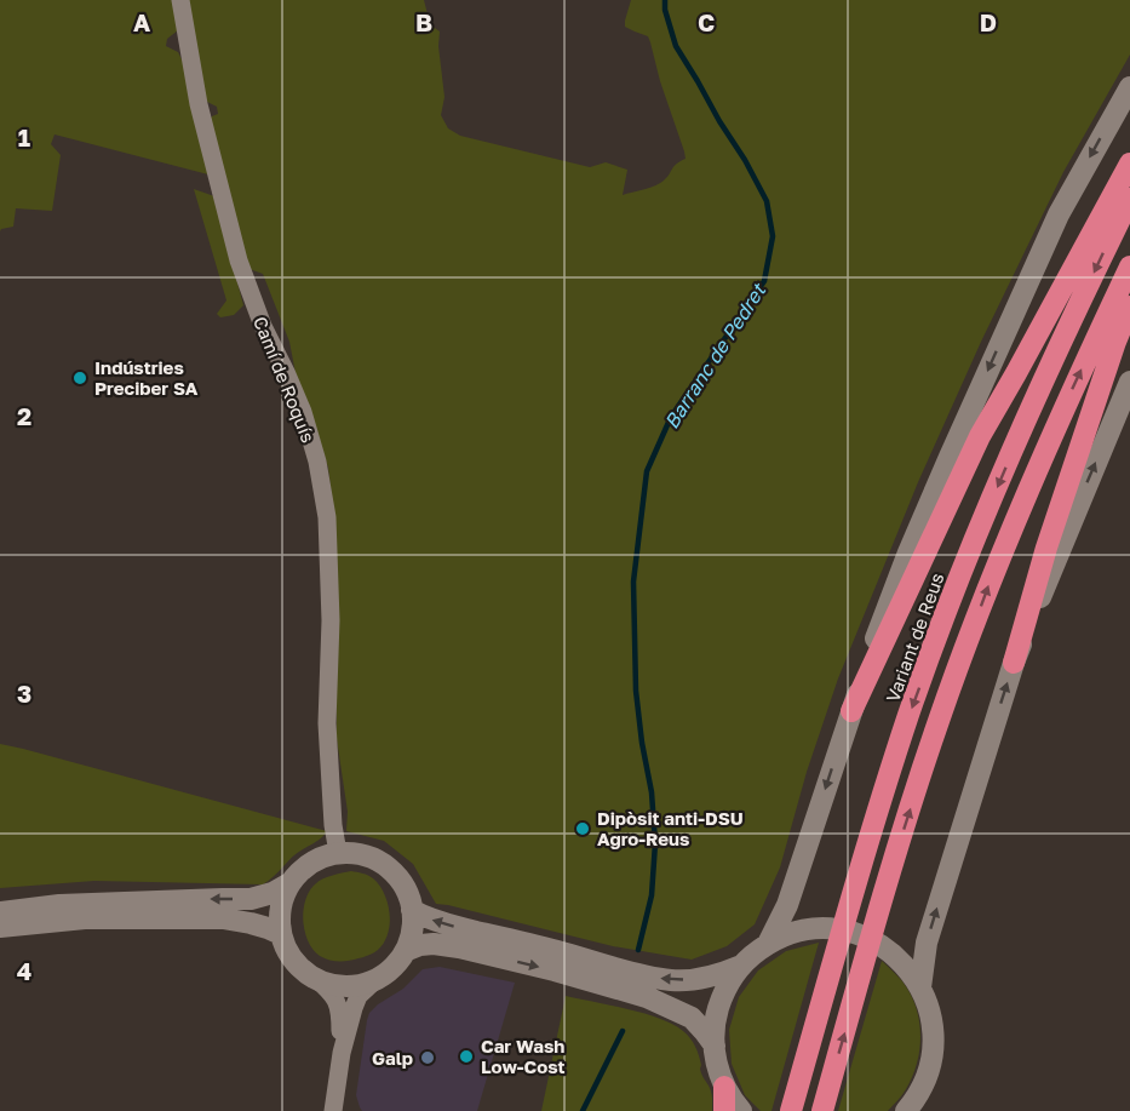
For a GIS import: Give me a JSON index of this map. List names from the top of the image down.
{
  "streets": {
    "highway": ["Variant de Reus"],
    "street": ["Camí de Roquís"]
  },
  "water": ["Barranc de Pedret"],
  "places": [
    "Indústries Preciber SA",
    "Dipòsit anti-DSU Agro-Reus",
    "Car Wash Low-Cost",
    "Galp"
  ],
  "grid": {
    "columns": [
      "A",
      "B",
      "C",
      "D"
    ],
    "rows": [
      "1",
      "2",
      "3",
      "4"
    ]
  }
}
